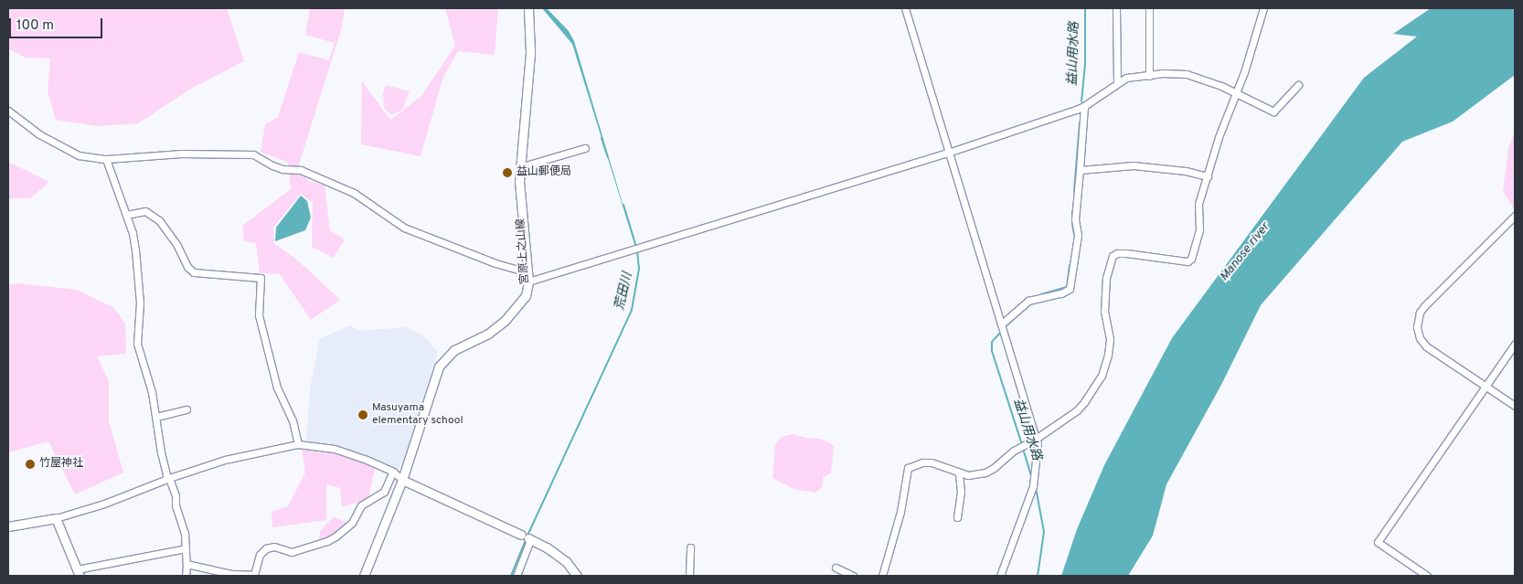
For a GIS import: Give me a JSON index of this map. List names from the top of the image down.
{
  "streets": {
    "street": ["宮原上之山線"]
  },
  "water": ["益山用水路", "Manose river", "荒田川"],
  "places": ["益山郵便局", "Masuyama elementary school", "竹屋神社"],
  "scale_bar": "100 m"
}
